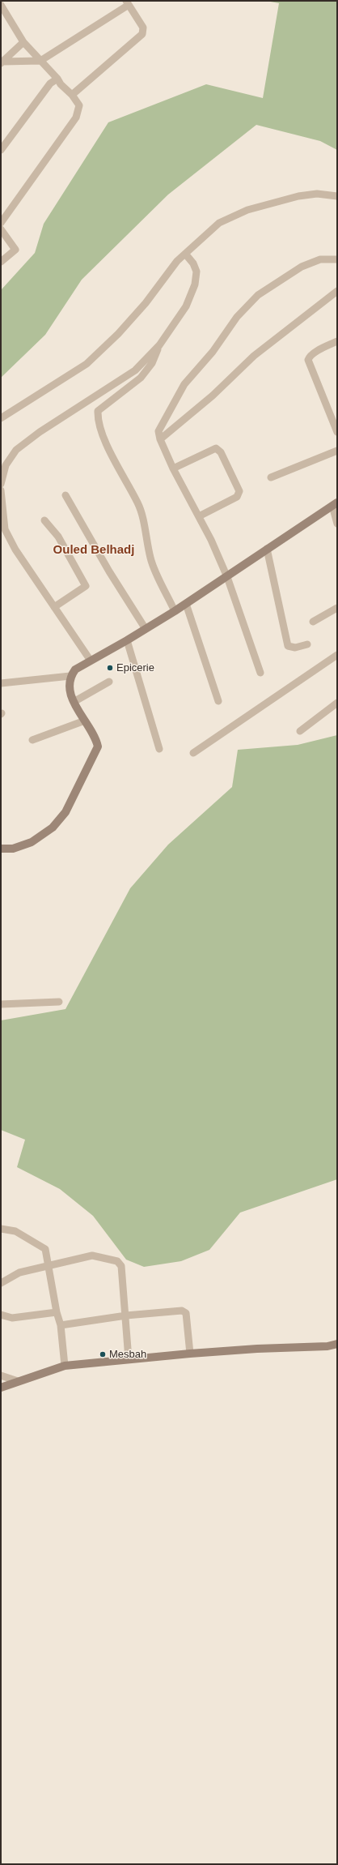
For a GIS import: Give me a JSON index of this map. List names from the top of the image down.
{
  "districts": ["Ouled Belhadj"],
  "places": ["Epicerie", "Mesbah"]
}
